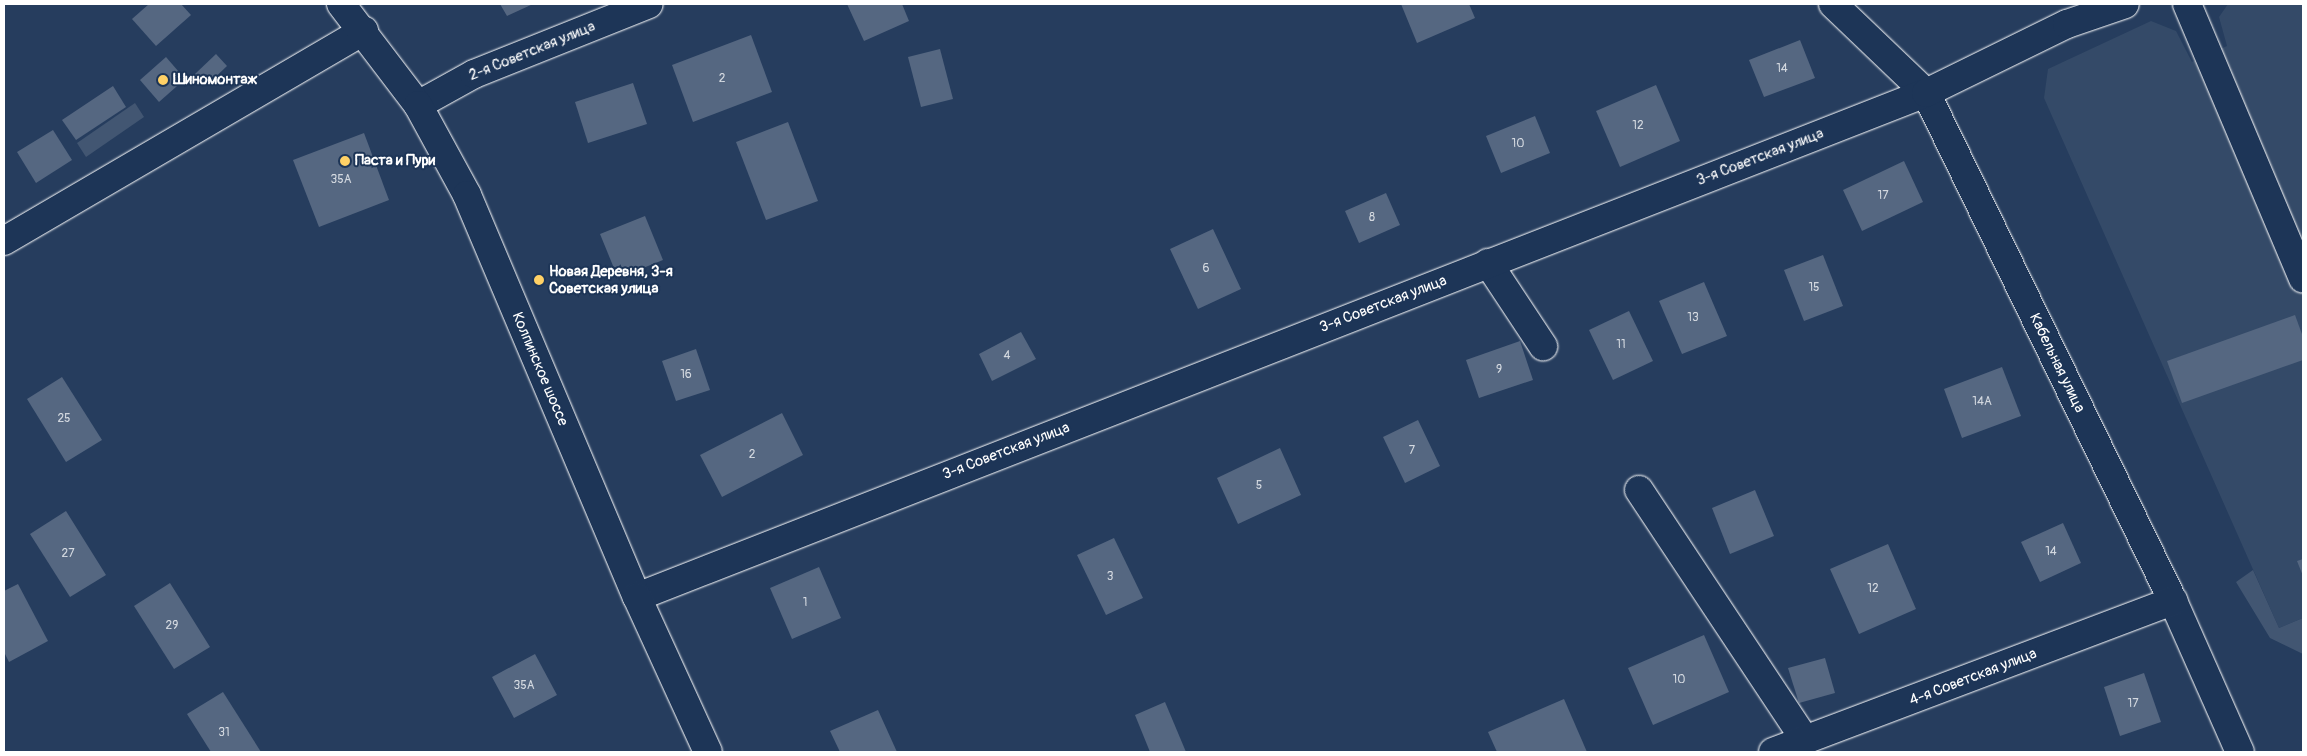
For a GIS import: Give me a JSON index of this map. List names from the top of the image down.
{
  "streets": {
    "street": [
      "2-я Советская улица",
      "3-я Советская улица",
      "Кабельная улица",
      "Колпинское шоссе",
      "4-я Советская улица"
    ]
  },
  "crossings": [
    ["2-я Советская улица", "Колпинское шоссе"],
    ["3-я Советская улица", "Кабельная улица"],
    ["3-я Советская улица", "Колпинское шоссе"],
    ["Кабельная улица", "4-я Советская улица"]
  ],
  "places": ["Шиномонтаж", "Паста и Пури", "Новая Деревня, 3-я Советская улица"],
  "house_numbers": [
    "14",
    "2",
    "12",
    "10",
    "35А",
    "17",
    "8",
    "6",
    "15",
    "13",
    "11",
    "4",
    "9",
    "16",
    "14А",
    "25",
    "7",
    "2",
    "5",
    "14",
    "27",
    "3",
    "12",
    "1",
    "29",
    "10",
    "35А",
    "17",
    "31"
  ]
}
